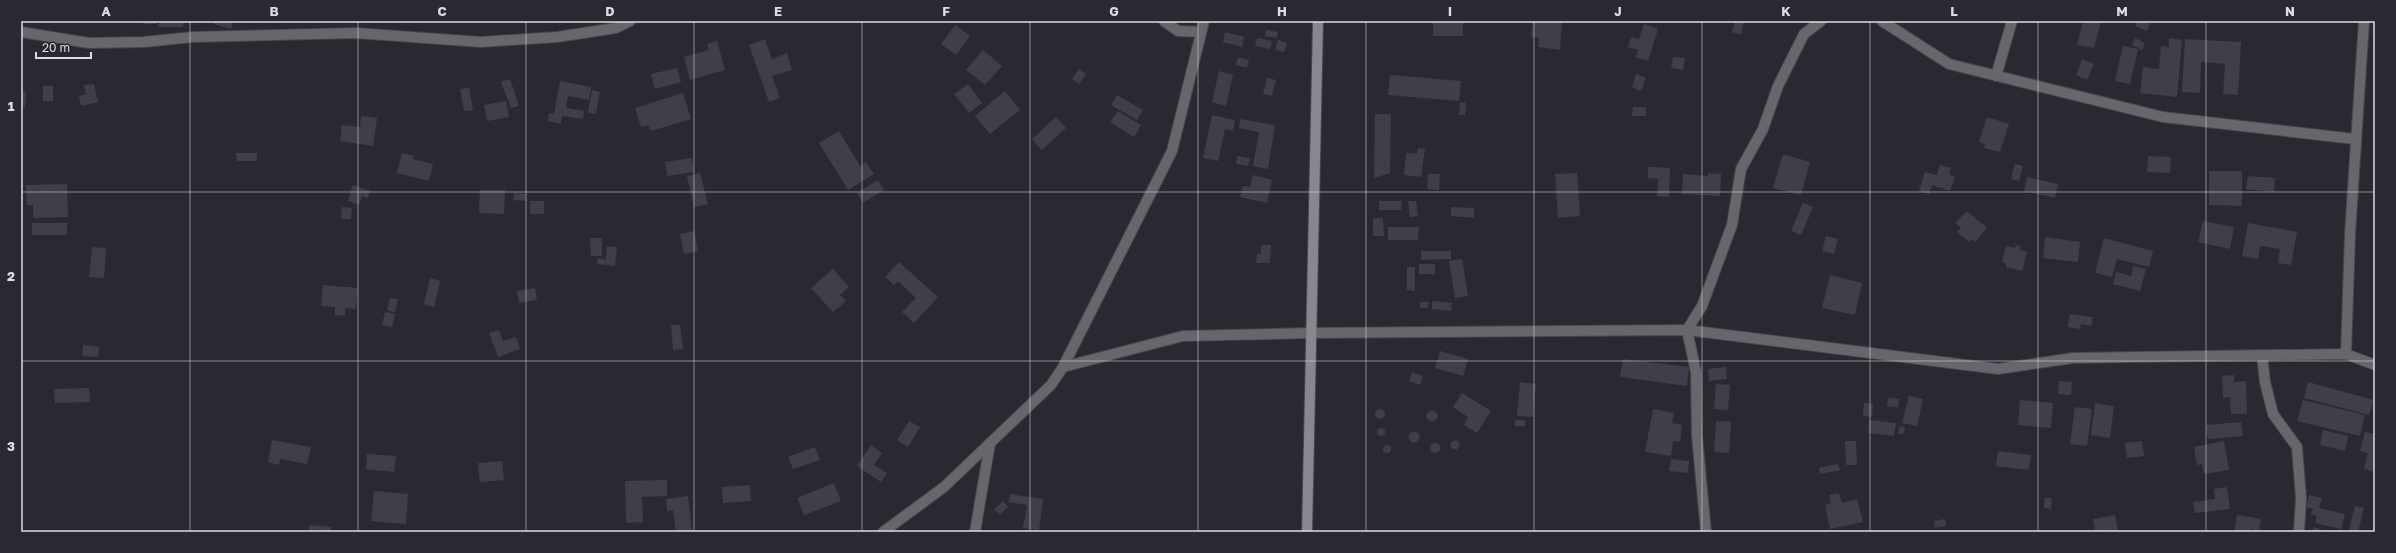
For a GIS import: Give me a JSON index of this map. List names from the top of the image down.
{
  "scale_bar": "20 m",
  "grid": {
    "columns": [
      "A",
      "B",
      "C",
      "D",
      "E",
      "F",
      "G",
      "H",
      "I",
      "J",
      "K",
      "L",
      "M",
      "N"
    ],
    "rows": ["1", "2", "3"]
  }
}
